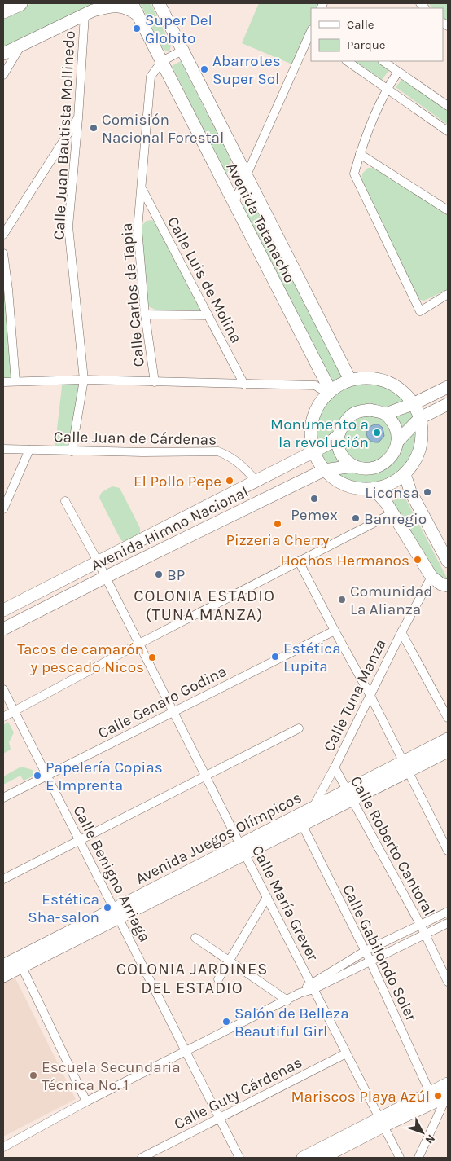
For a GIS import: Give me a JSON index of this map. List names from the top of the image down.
{
  "streets": {
    "street": [
      "Calle Juan Bautista Mollinedo",
      "Avenida Tatanacho",
      "Calle Luis de Molina",
      "Calle Carlos de Tapia",
      "Calle Juan de Cárdenas",
      "Avenida Himno Nacional",
      "Calle Tuna Manza",
      "Calle Genaro Godina",
      "Avenida Juegos Olímpicos",
      "Calle Roberto Cantoral",
      "Calle Benigno Arriaga",
      "Calle María Grever",
      "Calle Gabilondo Soler",
      "Calle Guty Cárdenas"
    ]
  },
  "crossings": [
    ["Calle Juan Bautista Mollinedo", "Calle Juan de Cárdenas"],
    ["Avenida Tatanacho", "Calle Carlos de Tapia"],
    ["Calle Luis de Molina", "Calle Carlos de Tapia"],
    ["Calle Juan de Cárdenas", "Avenida Himno Nacional"],
    ["Avenida Himno Nacional", "Calle María Grever"],
    ["Calle Tuna Manza", "Avenida Juegos Olímpicos"],
    ["Calle Tuna Manza", "Calle Roberto Cantoral"],
    ["Calle Tuna Manza", "Calle Gabilondo Soler"],
    ["Calle Genaro Godina", "Calle Benigno Arriaga"],
    ["Calle Genaro Godina", "Calle María Grever"],
    ["Avenida Juegos Olímpicos", "Calle Roberto Cantoral"],
    ["Avenida Juegos Olímpicos", "Calle Benigno Arriaga"],
    ["Avenida Juegos Olímpicos", "Calle María Grever"],
    ["Avenida Juegos Olímpicos", "Calle Gabilondo Soler"],
    ["Calle Benigno Arriaga", "Calle Guty Cárdenas"],
    ["Calle María Grever", "Calle Guty Cárdenas"]
  ],
  "districts": ["COLONIA ESTADIO (TUNA MANZA)", "COLONIA JARDINES DEL ESTADIO"],
  "places": [
    "Super Del Globito",
    "Abarrotes Super Sol",
    "Comisión Nacional Forestal",
    "Monumento a la revolución",
    "El Pollo Pepe",
    "Liconsa",
    "Pemex",
    "Banregio",
    "Pizzeria Cherry",
    "Hochos Hermanos",
    "BP",
    "Comunidad La Alianza",
    "Estética Lupita",
    "Tacos de camarón y pescado Nicos",
    "Papelería Copias E Imprenta",
    "Estética Sha-salon",
    "Salón de Belleza Beautiful Girl",
    "Escuela Secundaria Técnica No. 1",
    "Mariscos Playa Azúl"
  ],
  "legend": ["Calle", "Parque"],
  "north": "bottom right"
}
